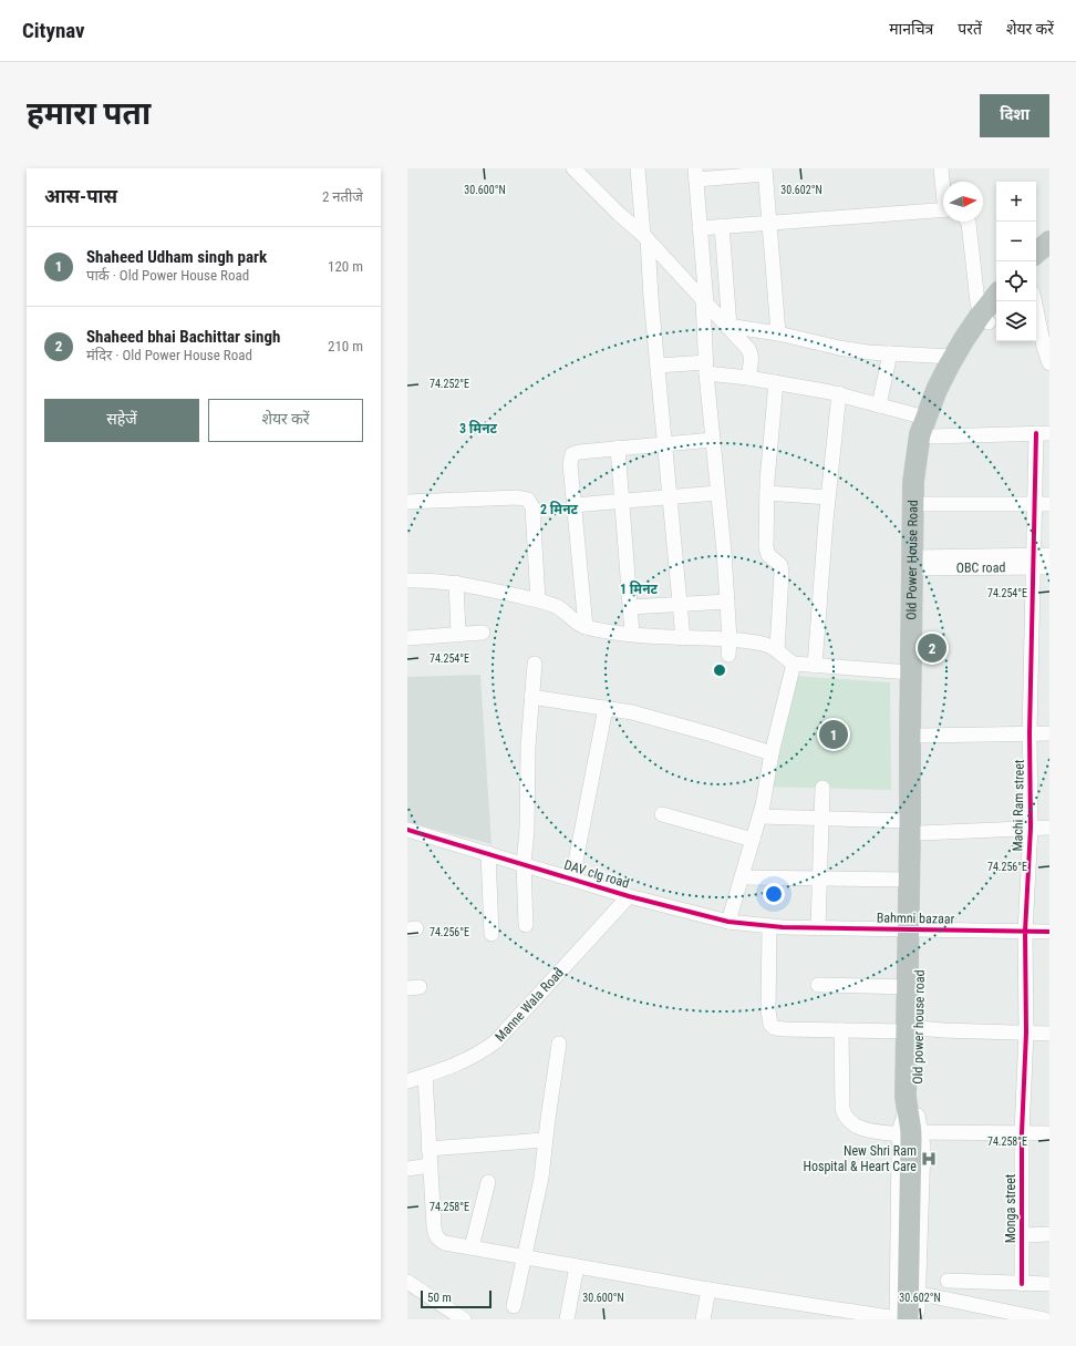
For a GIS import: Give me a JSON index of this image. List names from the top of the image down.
{
  "streets": {
    "highway": ["Old Power House Road", "Old power house road"],
    "street": [
      "OBC road",
      "Machi Ram street",
      "DAV clg road",
      "Bahmni bazaar",
      "Manne Wala Road",
      "Monga street"
    ]
  },
  "crossings": [
    ["Old Power House Road", "OBC road"],
    ["Old Power House Road", "Bahmni bazaar"],
    ["Old Power House Road", "Old power house road"],
    ["OBC road", "Machi Ram street"],
    ["Machi Ram street", "Bahmni bazaar"],
    ["Machi Ram street", "Monga street"],
    ["DAV clg road", "Bahmni bazaar"],
    ["DAV clg road", "Manne Wala Road"],
    ["Bahmni bazaar", "Old power house road"]
  ],
  "places": {
    "hospital": ["New Shri Ram Hospital & Heart Care"]
  },
  "scale_bar": "50 m",
  "north": "right",
  "page": {
    "header": "Citynav",
    "nav": ["मानचित्र", "परतें", "शेयर करें"],
    "buttons": [
      "दिशा",
      ["सहेजें", "शेयर करें"]
    ],
    "title": "हमारा पता",
    "heading": ["आस-पास", "2 नतीजे"],
    "map_buttons": ["+", "−"],
    "list": [
      {
        "mark": "1",
        "name": "Shaheed Udham singh park",
        "note": "पार्क · Old Power House Road",
        "value": "120 m"
      },
      {
        "mark": "2",
        "name": "Shaheed bhai Bachittar singh",
        "note": "मंदिर · Old Power House Road",
        "value": "210 m"
      }
    ],
    "pins": ["2", "1"],
    "scale": "50 m"
  },
  "coordinates": [
    "30.600°N",
    "30.602°N",
    "74.252°E",
    "74.254°E",
    "74.256°E",
    "74.258°E"
  ],
  "rings": ["3 मिनट", "2 मिनट", "1 मिनट"]
}
